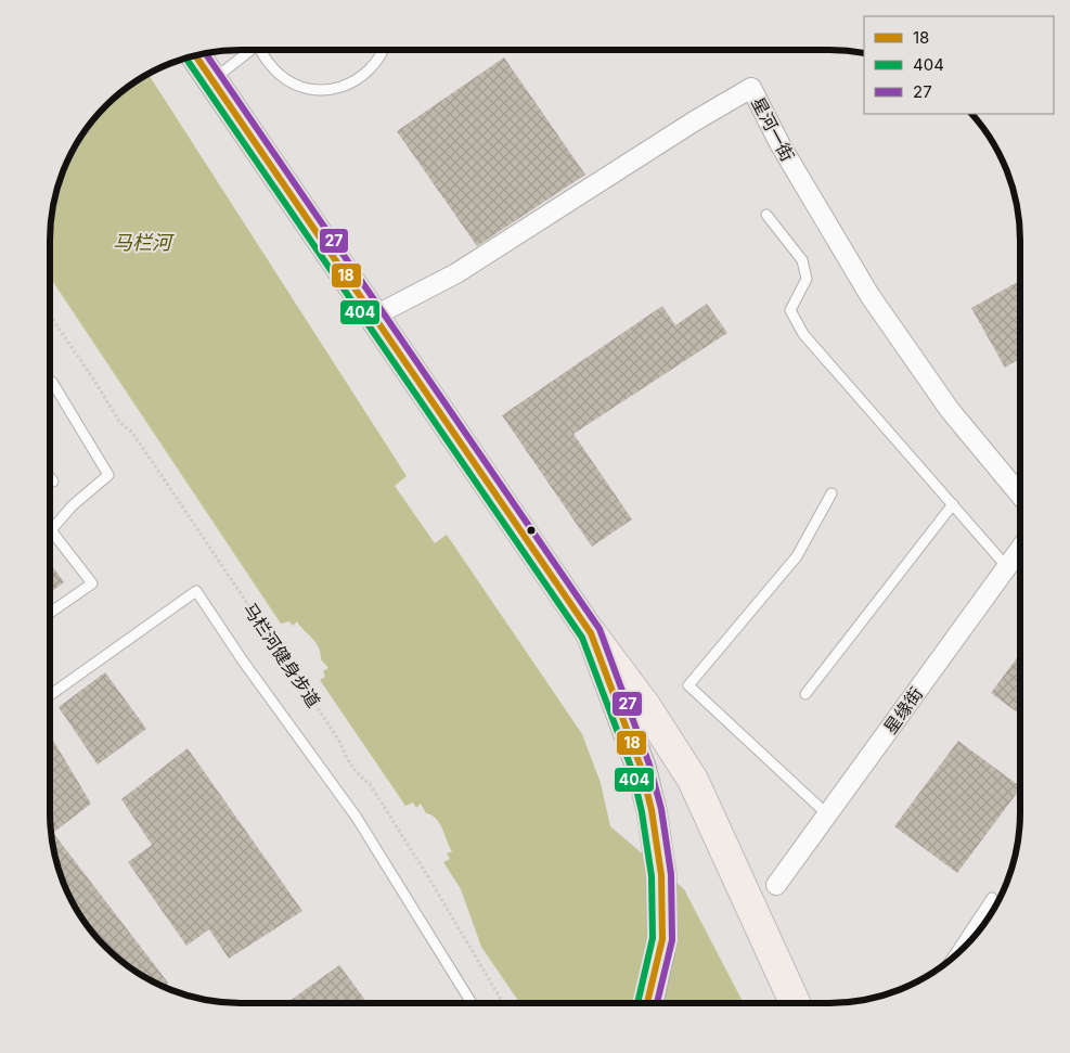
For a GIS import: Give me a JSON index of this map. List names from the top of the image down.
{
  "streets": {
    "street": ["星河一街", "星缘街"],
    "path": ["马栏河健身步道"]
  },
  "water": ["马栏河"],
  "lines": ["transit line 27", "transit line 18", "transit line 404"],
  "legend": ["18", "404", "27"]
}
